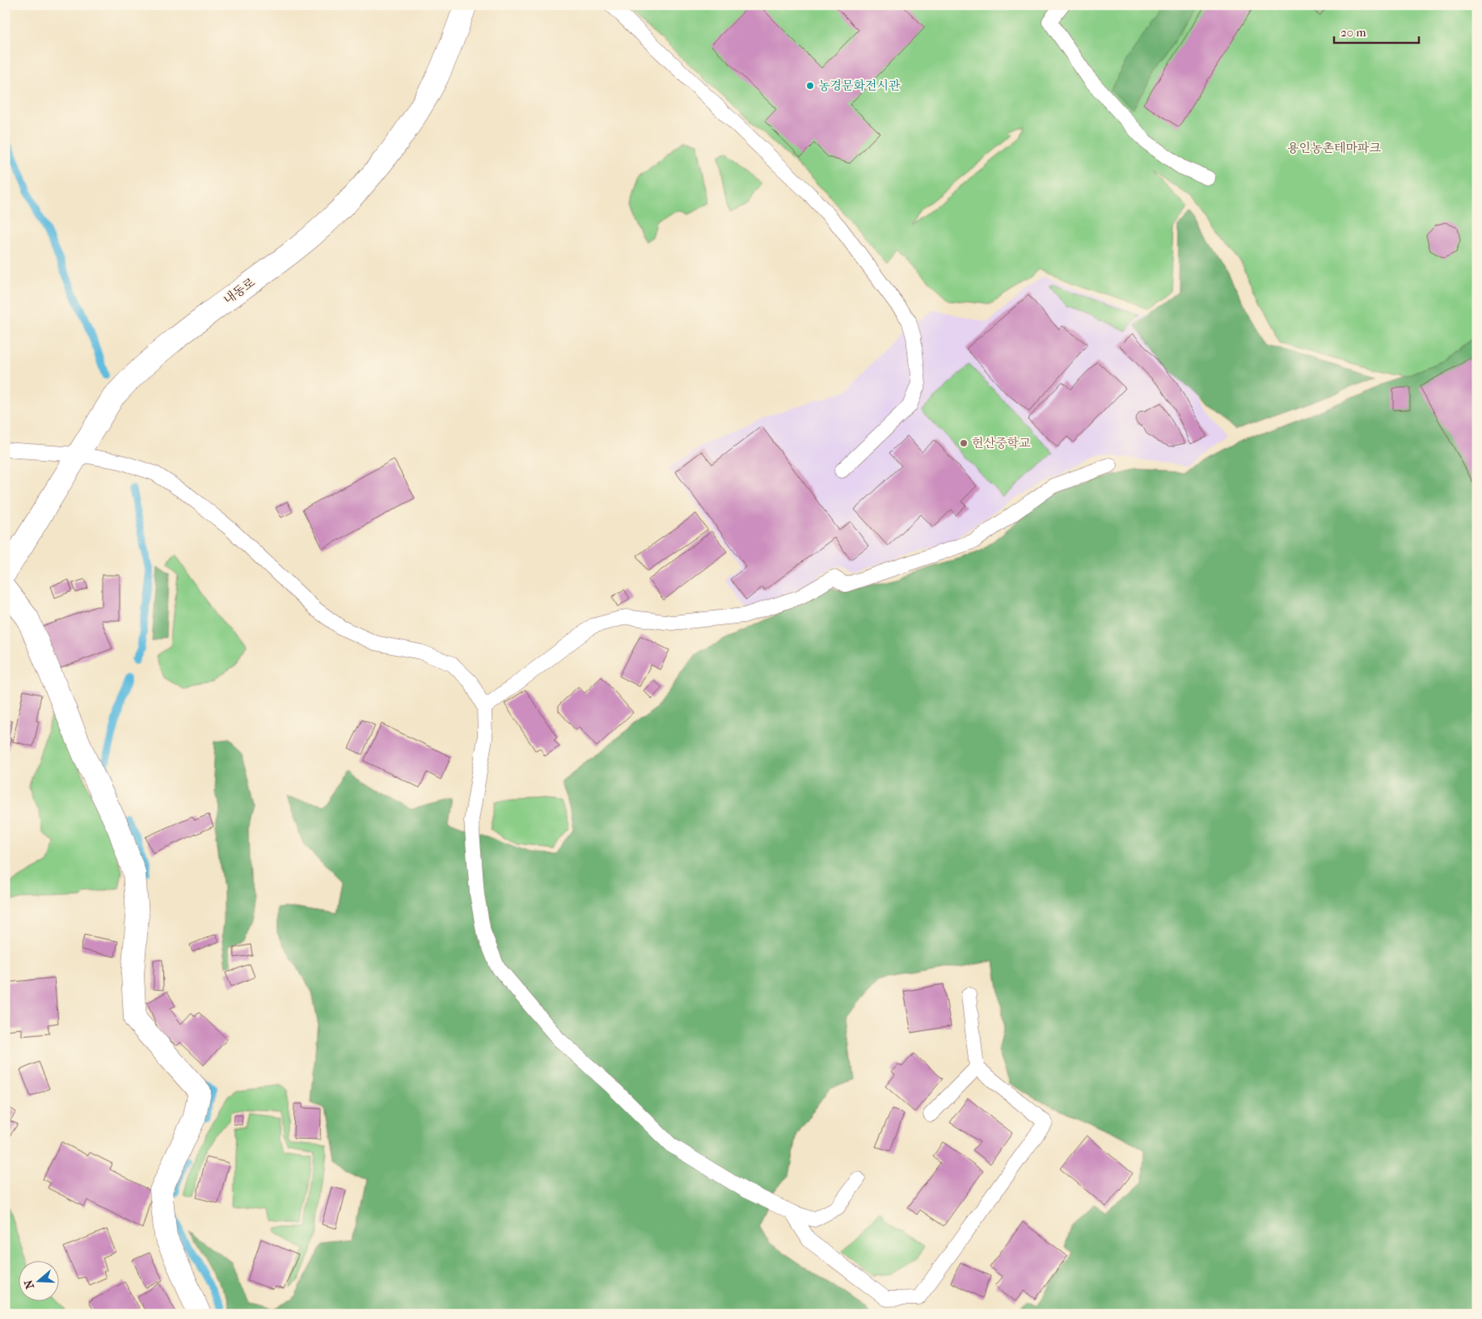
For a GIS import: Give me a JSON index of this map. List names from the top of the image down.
{
  "streets": {
    "street": ["내동로"]
  },
  "parks": ["용인농촌테마파크"],
  "places": ["농경문화전시관", "헌산중학교"],
  "scale_bar": "20 m",
  "north": "left"
}
